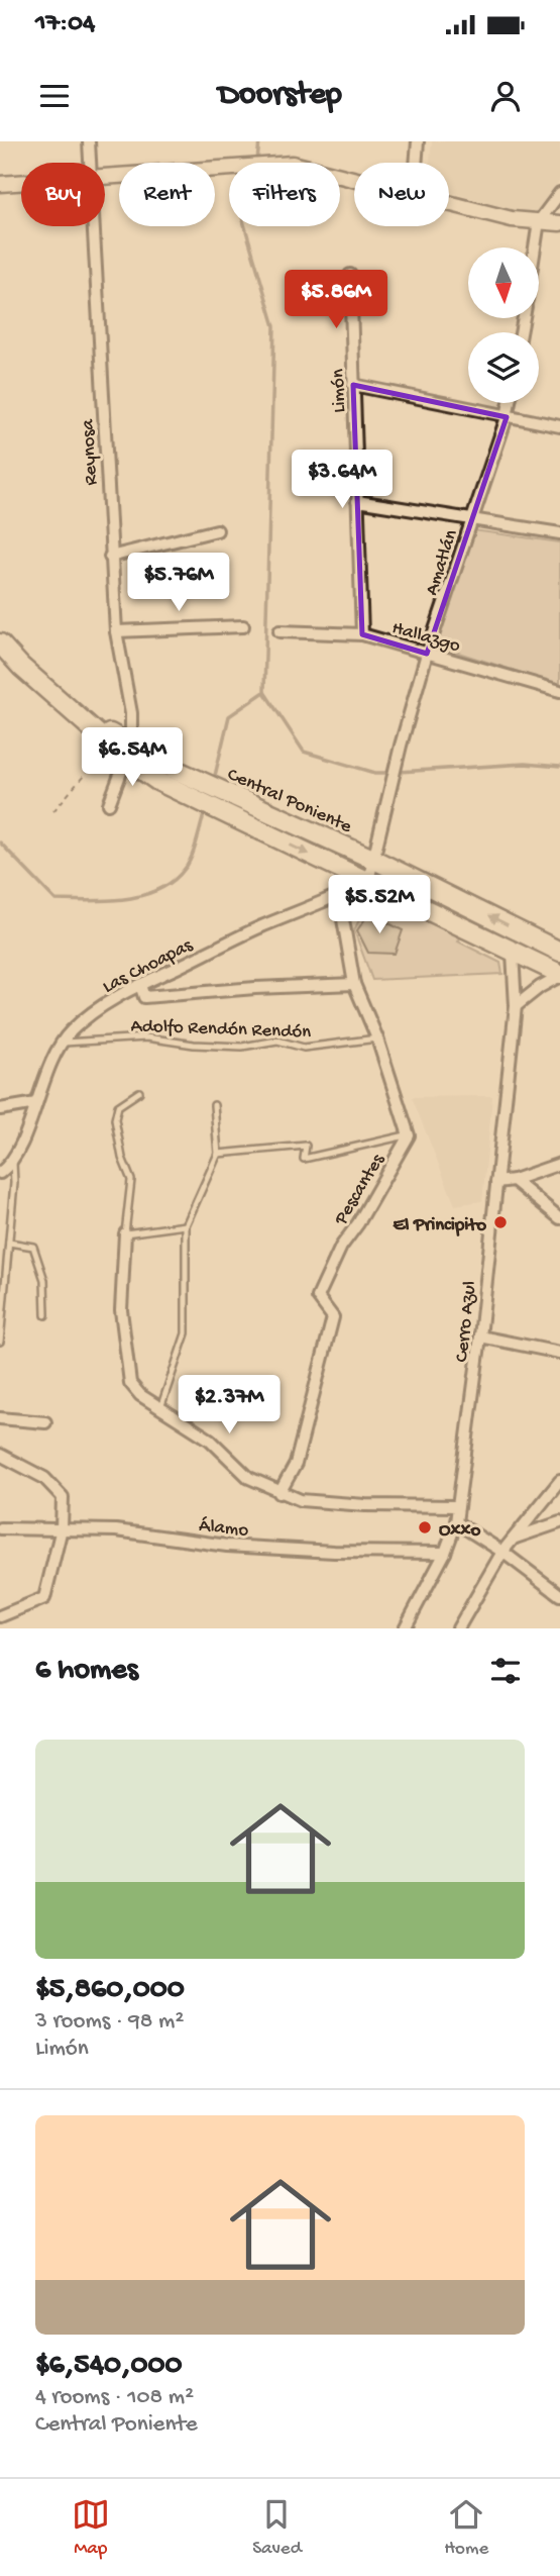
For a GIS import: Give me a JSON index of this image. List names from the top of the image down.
{
  "streets": {
    "main road": ["Central Poniente"],
    "street": [
      "Limón",
      "Reynosa",
      "Amatlán",
      "Hallazgo",
      "Las Choapas",
      "Pescantes",
      "Cerro Azul",
      "Álamo"
    ],
    "lane": ["Adolfo Rendón Rendón"]
  },
  "crossings": [
    ["Limón", "Hallazgo"],
    ["Reynosa", "Central Poniente"],
    ["Amatlán", "Hallazgo"],
    ["Amatlán", "Central Poniente"],
    ["Central Poniente", "Las Choapas"],
    ["Central Poniente", "Cerro Azul"],
    ["Las Choapas", "Adolfo Rendón Rendón"],
    ["Cerro Azul", "Álamo"]
  ],
  "places": ["El Principito", "Oxxo"],
  "north": "bottom",
  "page": {
    "status": "17:04",
    "header": "Doorstep",
    "chip": [
      "Buy",
      "Rent",
      "Filters",
      "New"
    ],
    "price": [
      "$5.86M",
      "$3.64M",
      "$5.76M",
      "$6.54M",
      "$5.52M",
      "$2.37M"
    ],
    "heading": "6 homes",
    "list": [
      {
        "name": "$5,860,000",
        "note": "3 rooms · 98 m² · Limón"
      },
      {
        "name": "$6,540,000",
        "note": "4 rooms · 108 m² · Central Poniente"
      }
    ],
    "tabs": ["Map", "Saved", "Home"]
  }
}
